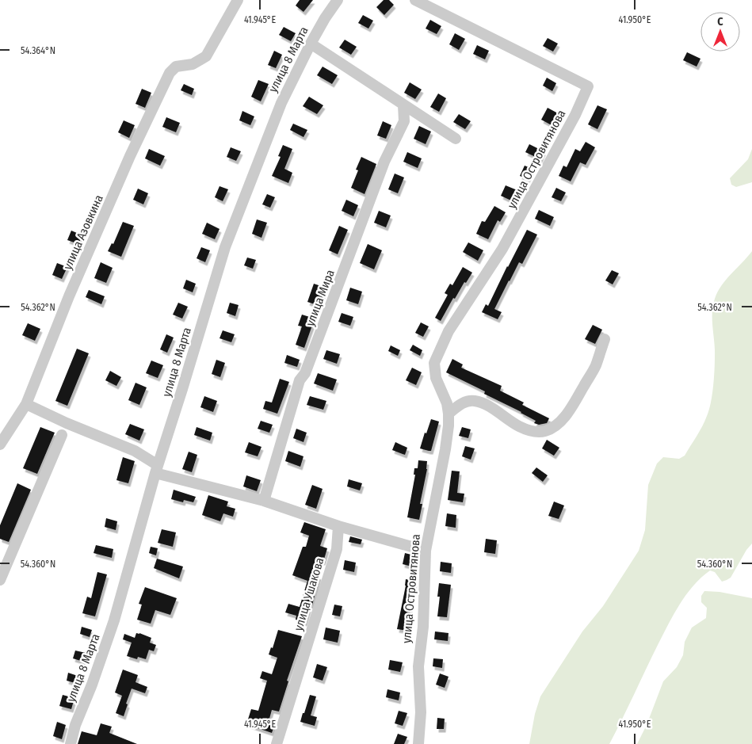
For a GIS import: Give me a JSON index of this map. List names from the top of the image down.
{
  "streets": {
    "street": [
      "улица 8 Марта",
      "улица Островитянова",
      "улица Азовкина",
      "улица Мира",
      "улица Ушакова"
    ]
  },
  "north": "top",
  "coordinates": [
    "41.945°E",
    "41.950°E",
    "54.364°N",
    "54.362°N",
    "54.360°N"
  ]
}
